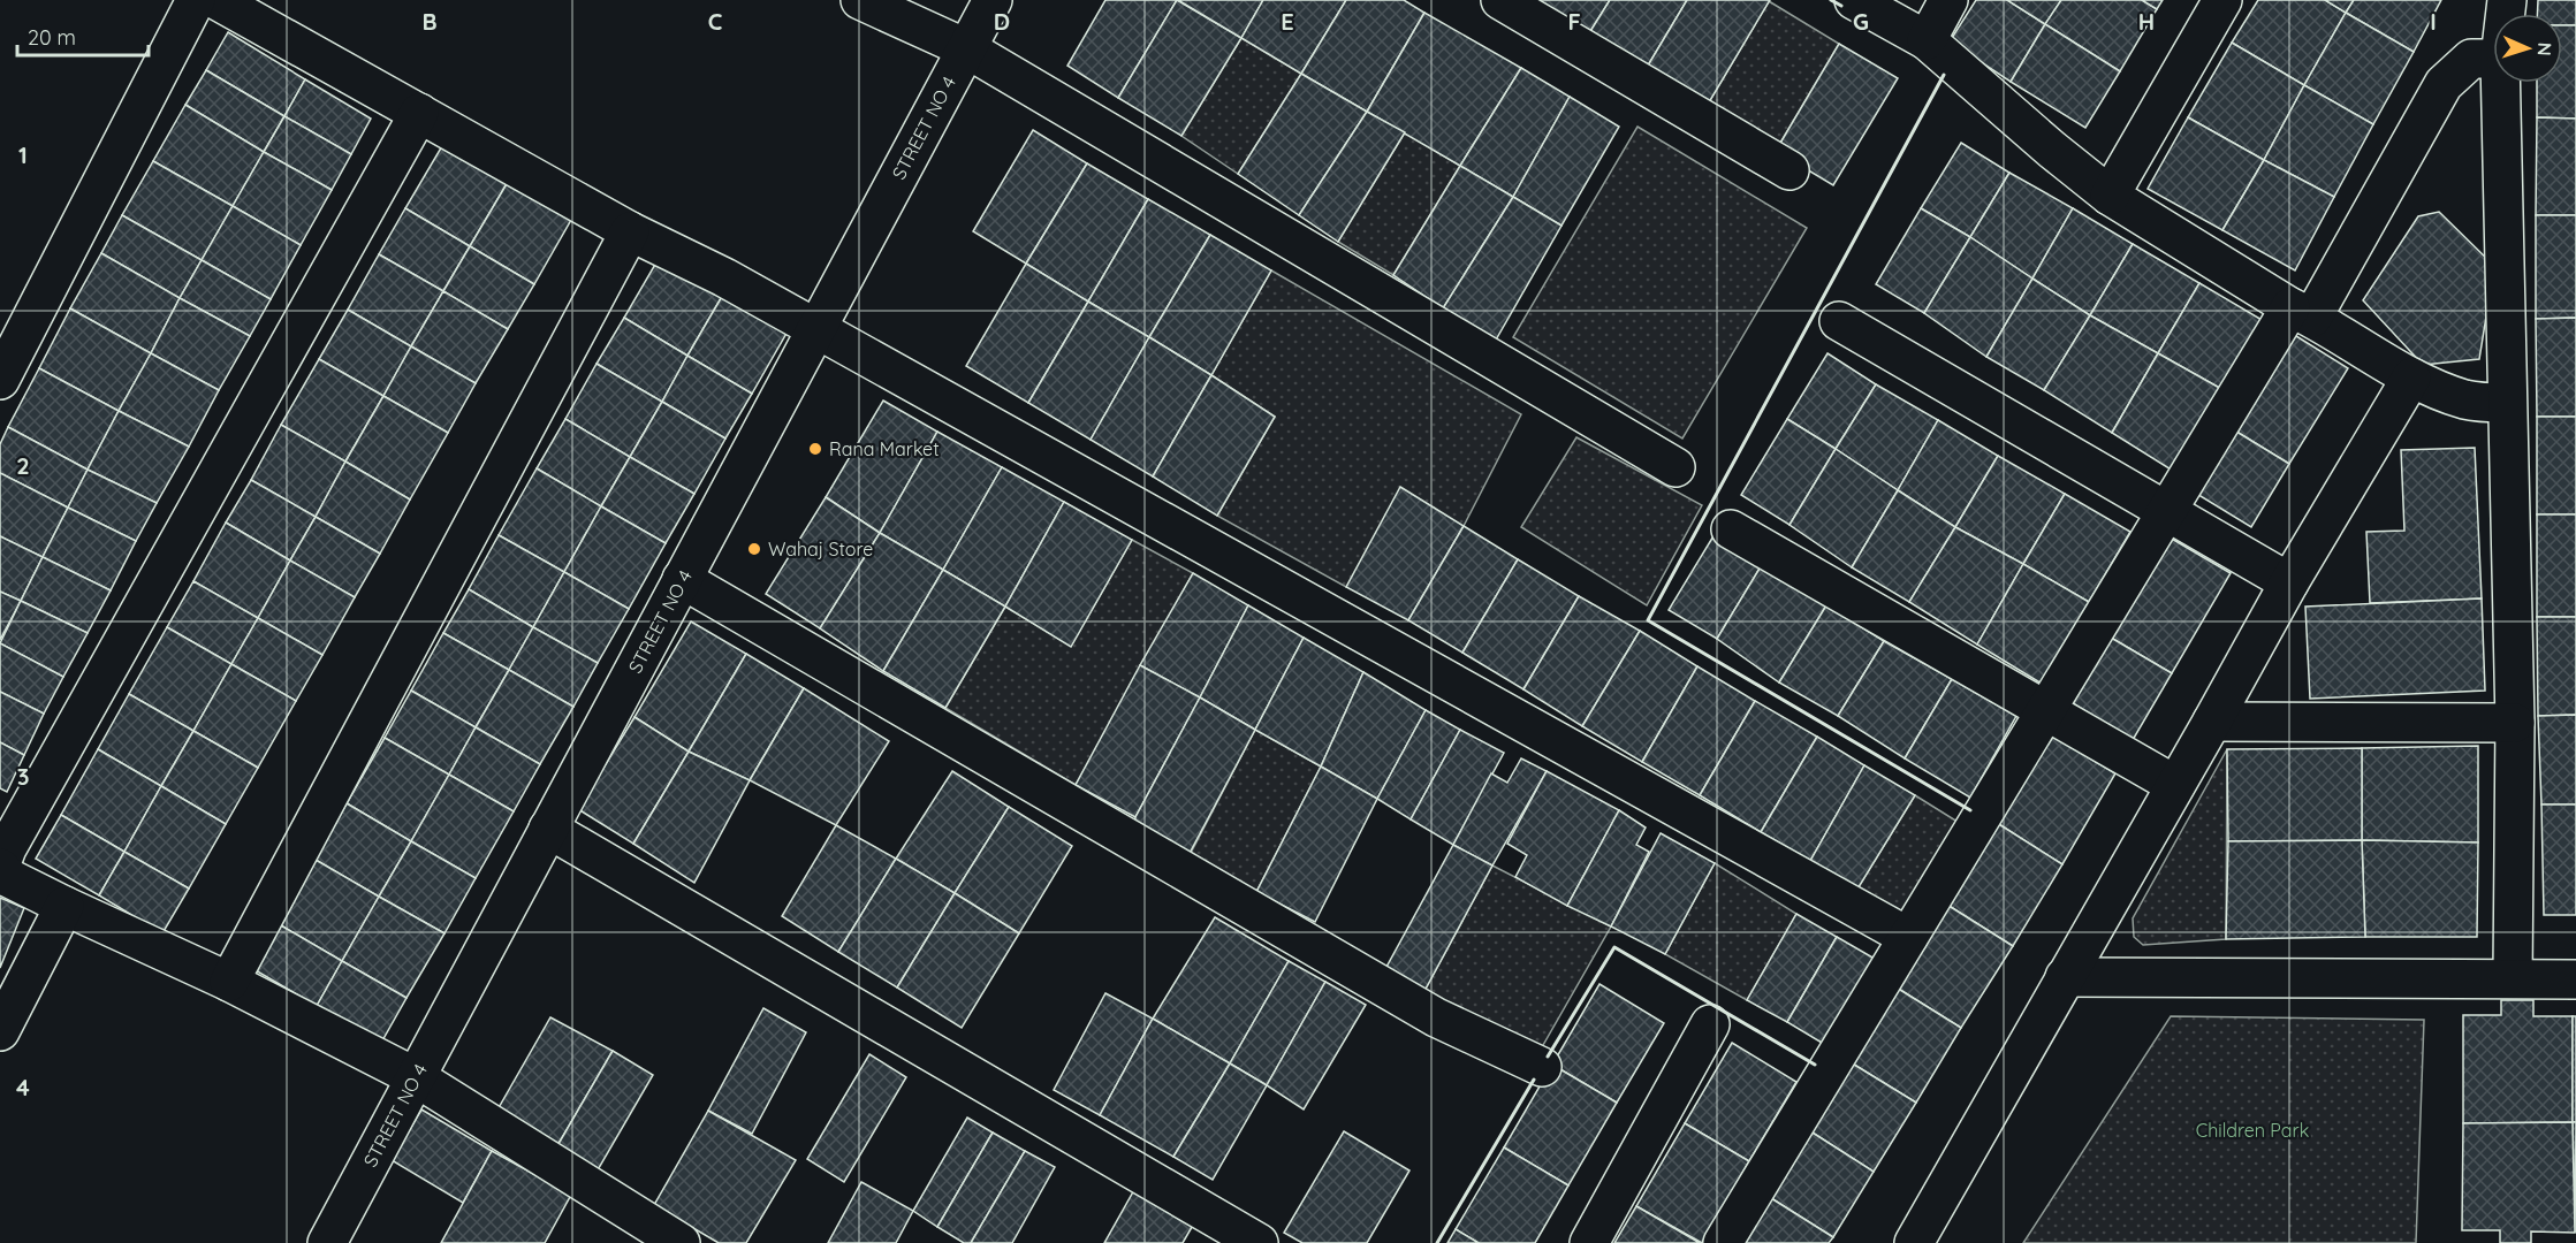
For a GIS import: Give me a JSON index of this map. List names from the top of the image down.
{
  "streets": {
    "street": ["STREET NO 4"]
  },
  "parks": ["Children Park"],
  "places": ["Rana Market", "Wahaj Store"],
  "scale_bar": "20 m",
  "north": "right",
  "grid": {
    "columns": [
      "B",
      "C",
      "D",
      "E",
      "F",
      "G",
      "H",
      "I"
    ],
    "rows": [
      "1",
      "2",
      "3",
      "4"
    ]
  }
}
